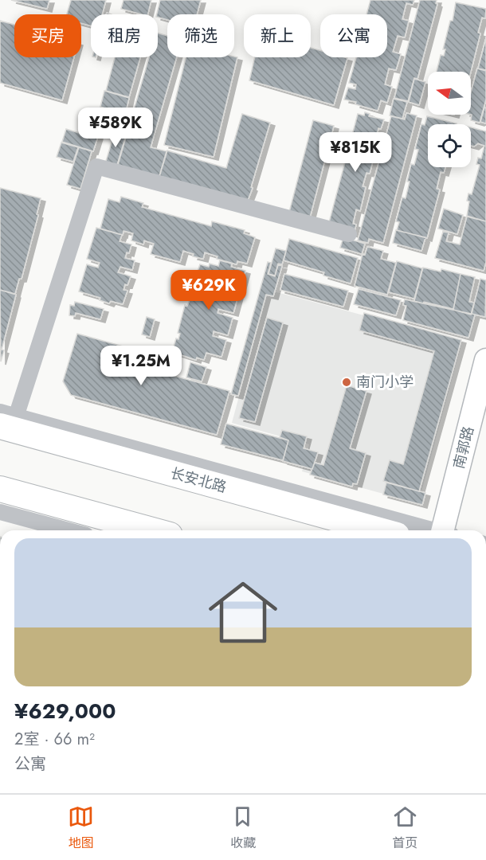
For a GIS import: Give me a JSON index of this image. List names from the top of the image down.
{
  "streets": {
    "main road": ["长安北路"],
    "street": ["南郭路"]
  },
  "places": ["南门小学"],
  "north": "left",
  "page": {
    "chip": [
      "买房",
      "租房",
      "筛选",
      "新上",
      "公寓"
    ],
    "price": [
      "¥589K",
      "¥815K",
      "¥629K",
      "¥1.25M"
    ],
    "list": [
      {
        "name": "¥629,000",
        "note": "2室 · 66 m² · 公寓"
      }
    ],
    "tabs": ["地图", "收藏", "首页"]
  }
}
